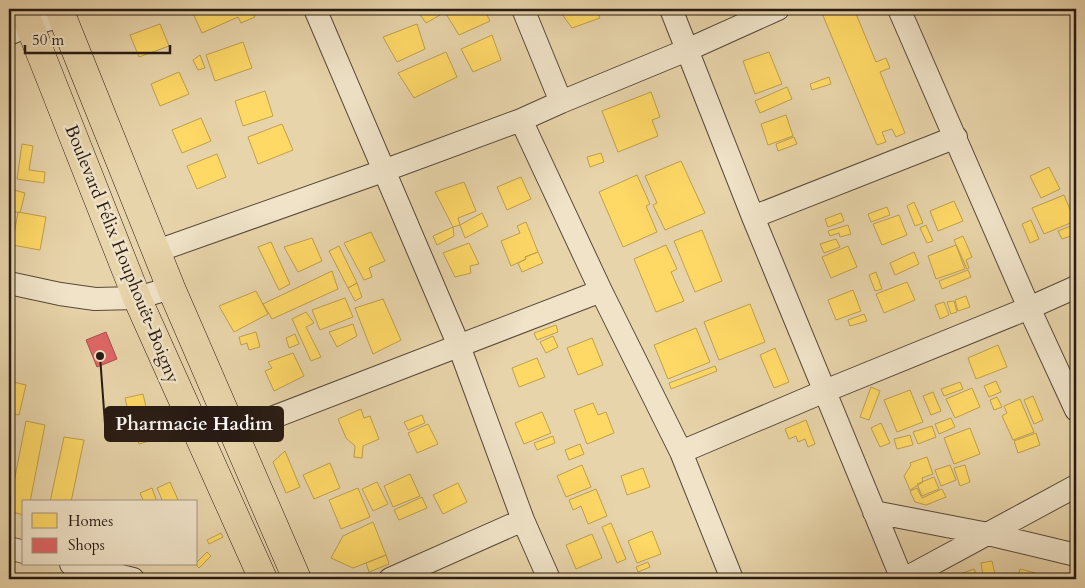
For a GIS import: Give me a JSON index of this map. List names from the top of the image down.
{
  "streets": {
    "main road": ["Boulevard Félix Houphouët-Boigny"]
  },
  "places": ["Pharmacie Hadim"],
  "legend": ["Homes", "Shops"],
  "scale_bar": "50 m"
}
